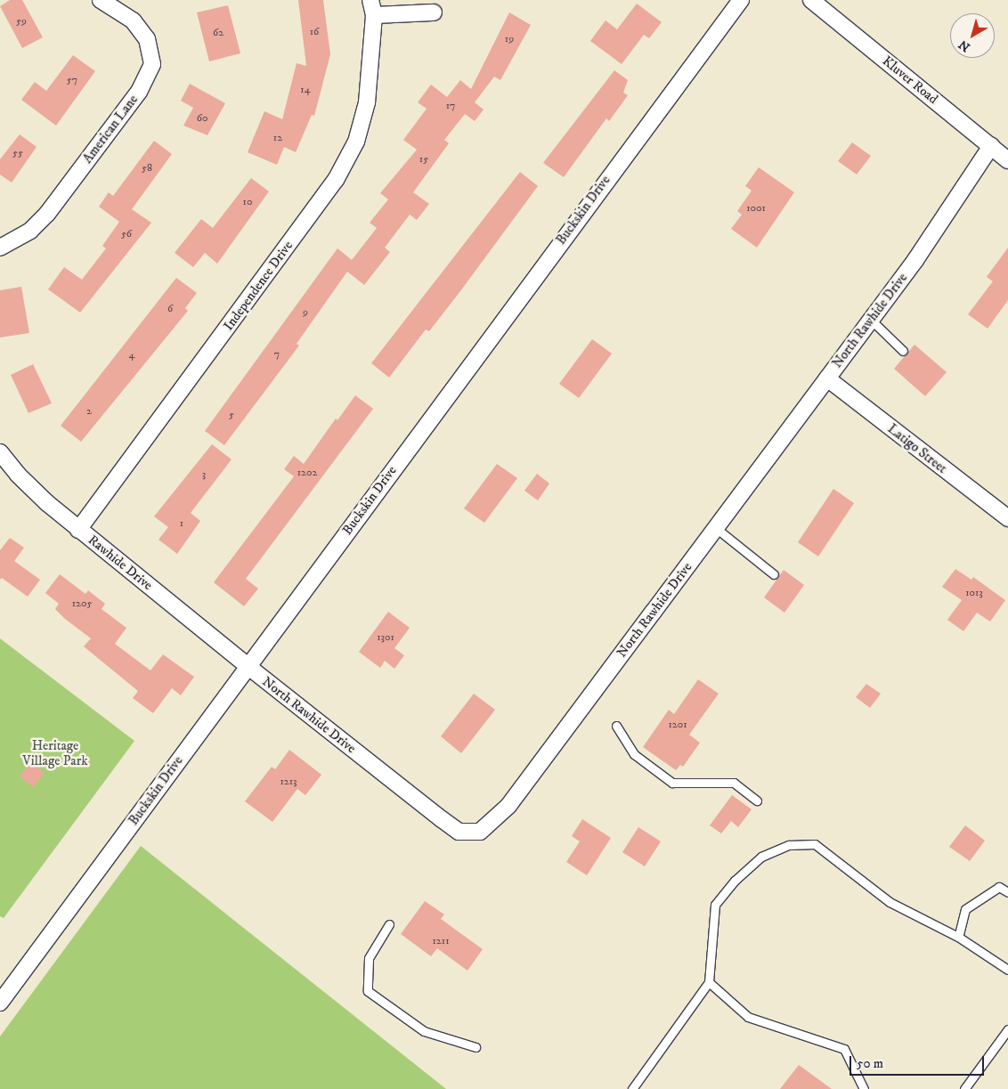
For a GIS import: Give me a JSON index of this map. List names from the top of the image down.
{
  "streets": {
    "street": [
      "Kluver Road",
      "American Lane",
      "Buckskin Drive",
      "Independence Drive",
      "North Rawhide Drive",
      "Latigo Street",
      "Rawhide Drive"
    ]
  },
  "crossings": [
    ["Kluver Road", "North Rawhide Drive"],
    ["Buckskin Drive", "North Rawhide Drive"],
    ["Buckskin Drive", "Rawhide Drive"],
    ["Independence Drive", "Rawhide Drive"],
    ["North Rawhide Drive", "Latigo Street"],
    ["North Rawhide Drive", "Rawhide Drive"]
  ],
  "parks": ["Heritage Village Park"],
  "house_numbers": [
    "59",
    "16",
    "62",
    "19",
    "57",
    "14",
    "17",
    "60",
    "12",
    "55",
    "15",
    "58",
    "10",
    "1001",
    "56",
    "6",
    "9",
    "7",
    "4",
    "2",
    "5",
    "1202",
    "3",
    "1",
    "1013",
    "1205",
    "1301",
    "1201",
    "1213",
    "1211"
  ],
  "scale_bar": "50 m",
  "north": "bottom left"
}
